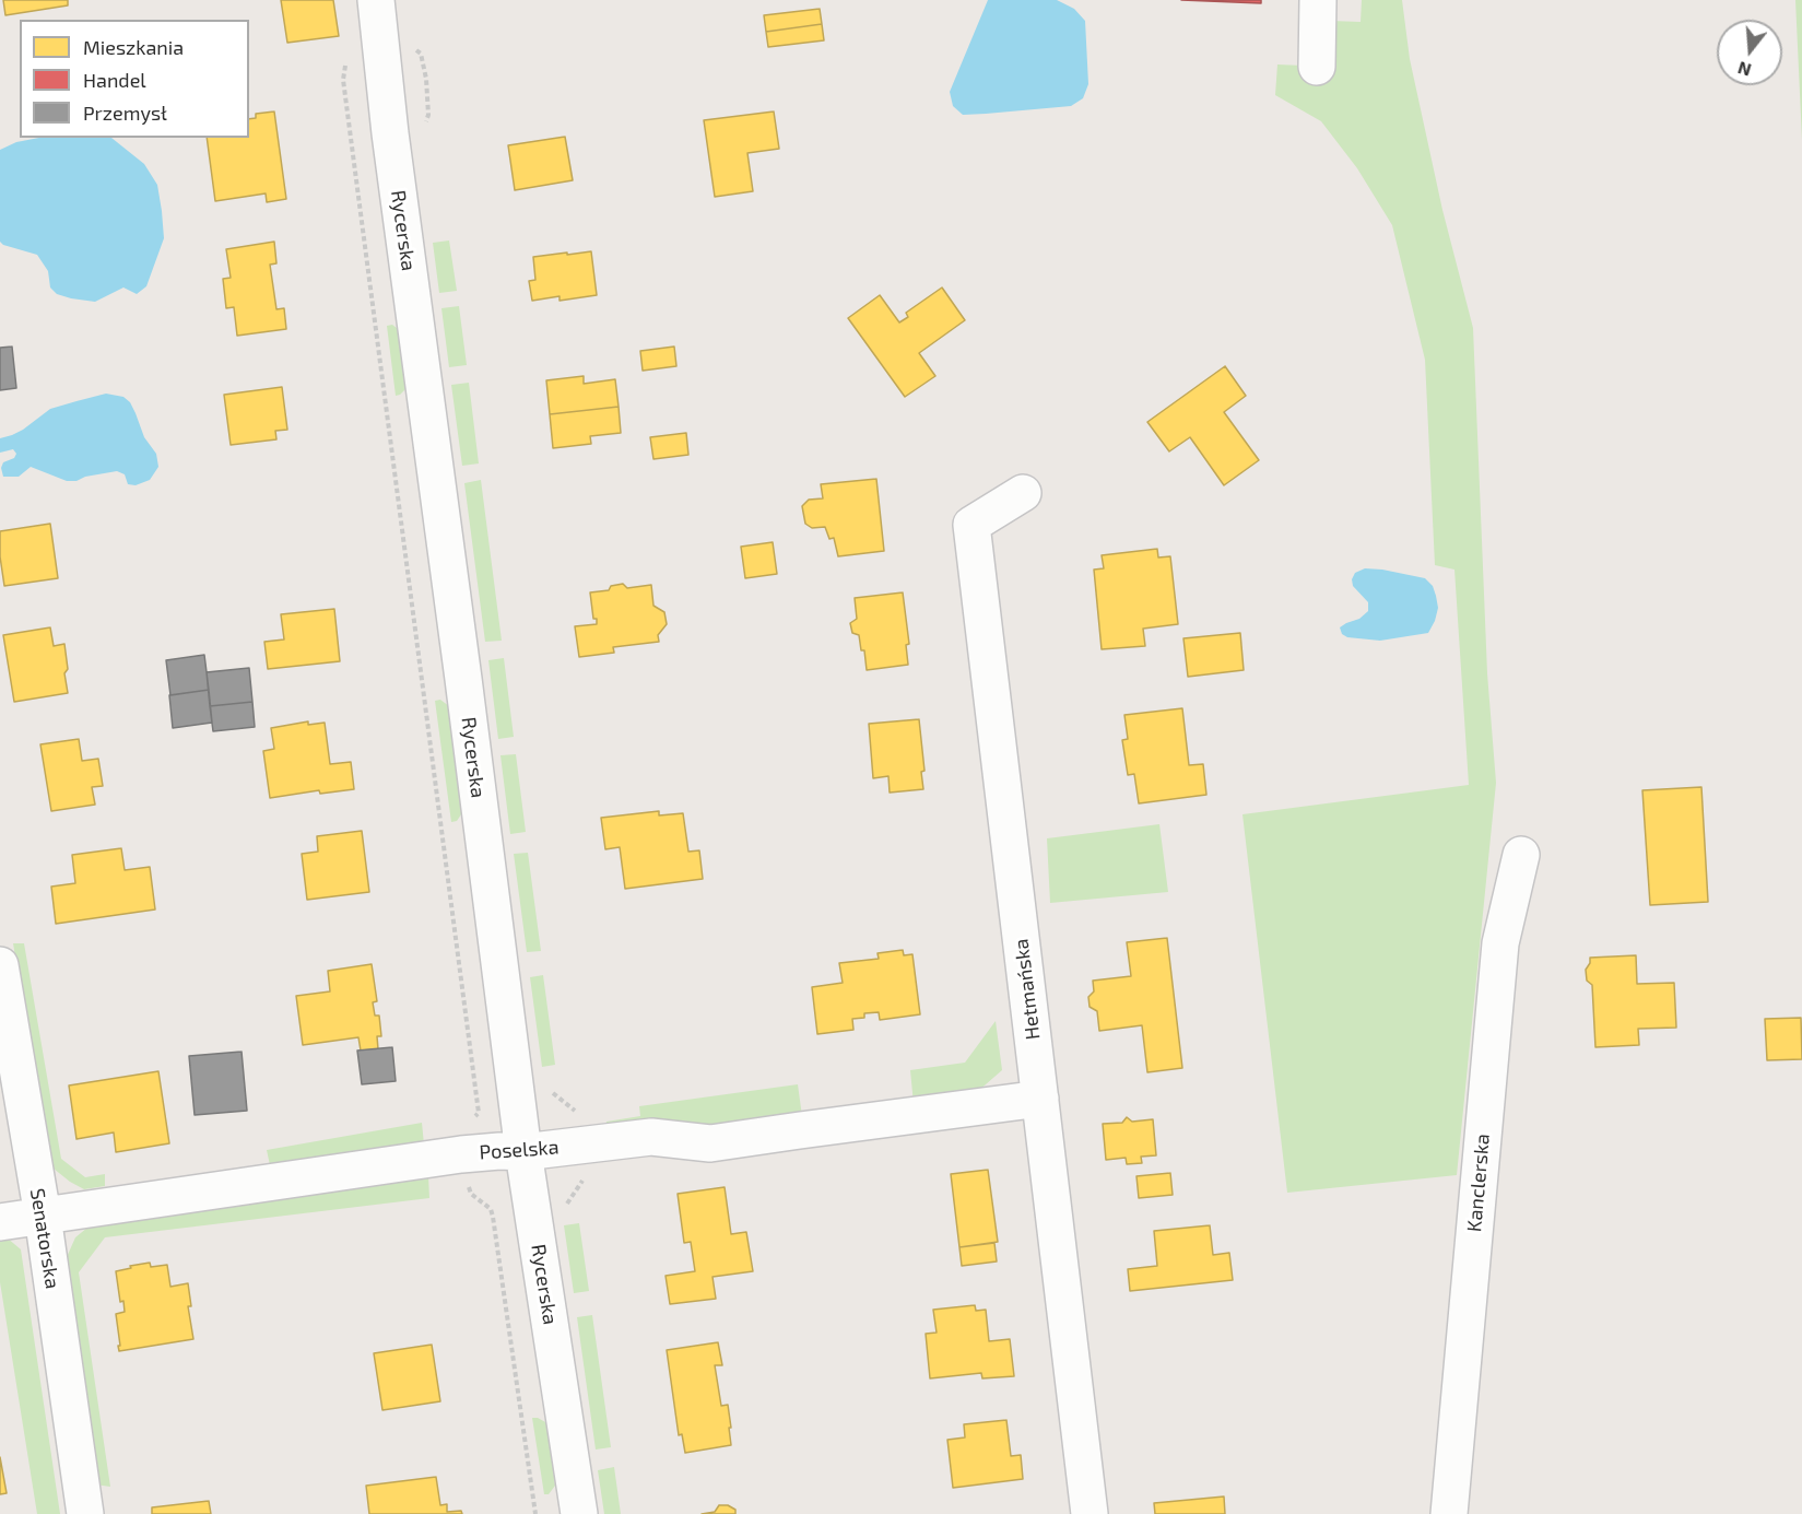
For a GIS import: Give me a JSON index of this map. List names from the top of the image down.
{
  "streets": {
    "street": [
      "Rycerska",
      "Hetmańska",
      "Poselska",
      "Kanclerska",
      "Senatorska"
    ]
  },
  "crossings": [
    ["Rycerska", "Poselska"],
    ["Hetmańska", "Poselska"],
    ["Poselska", "Senatorska"]
  ],
  "legend": ["Mieszkania", "Handel", "Przemysł"],
  "north": "bottom"
}
